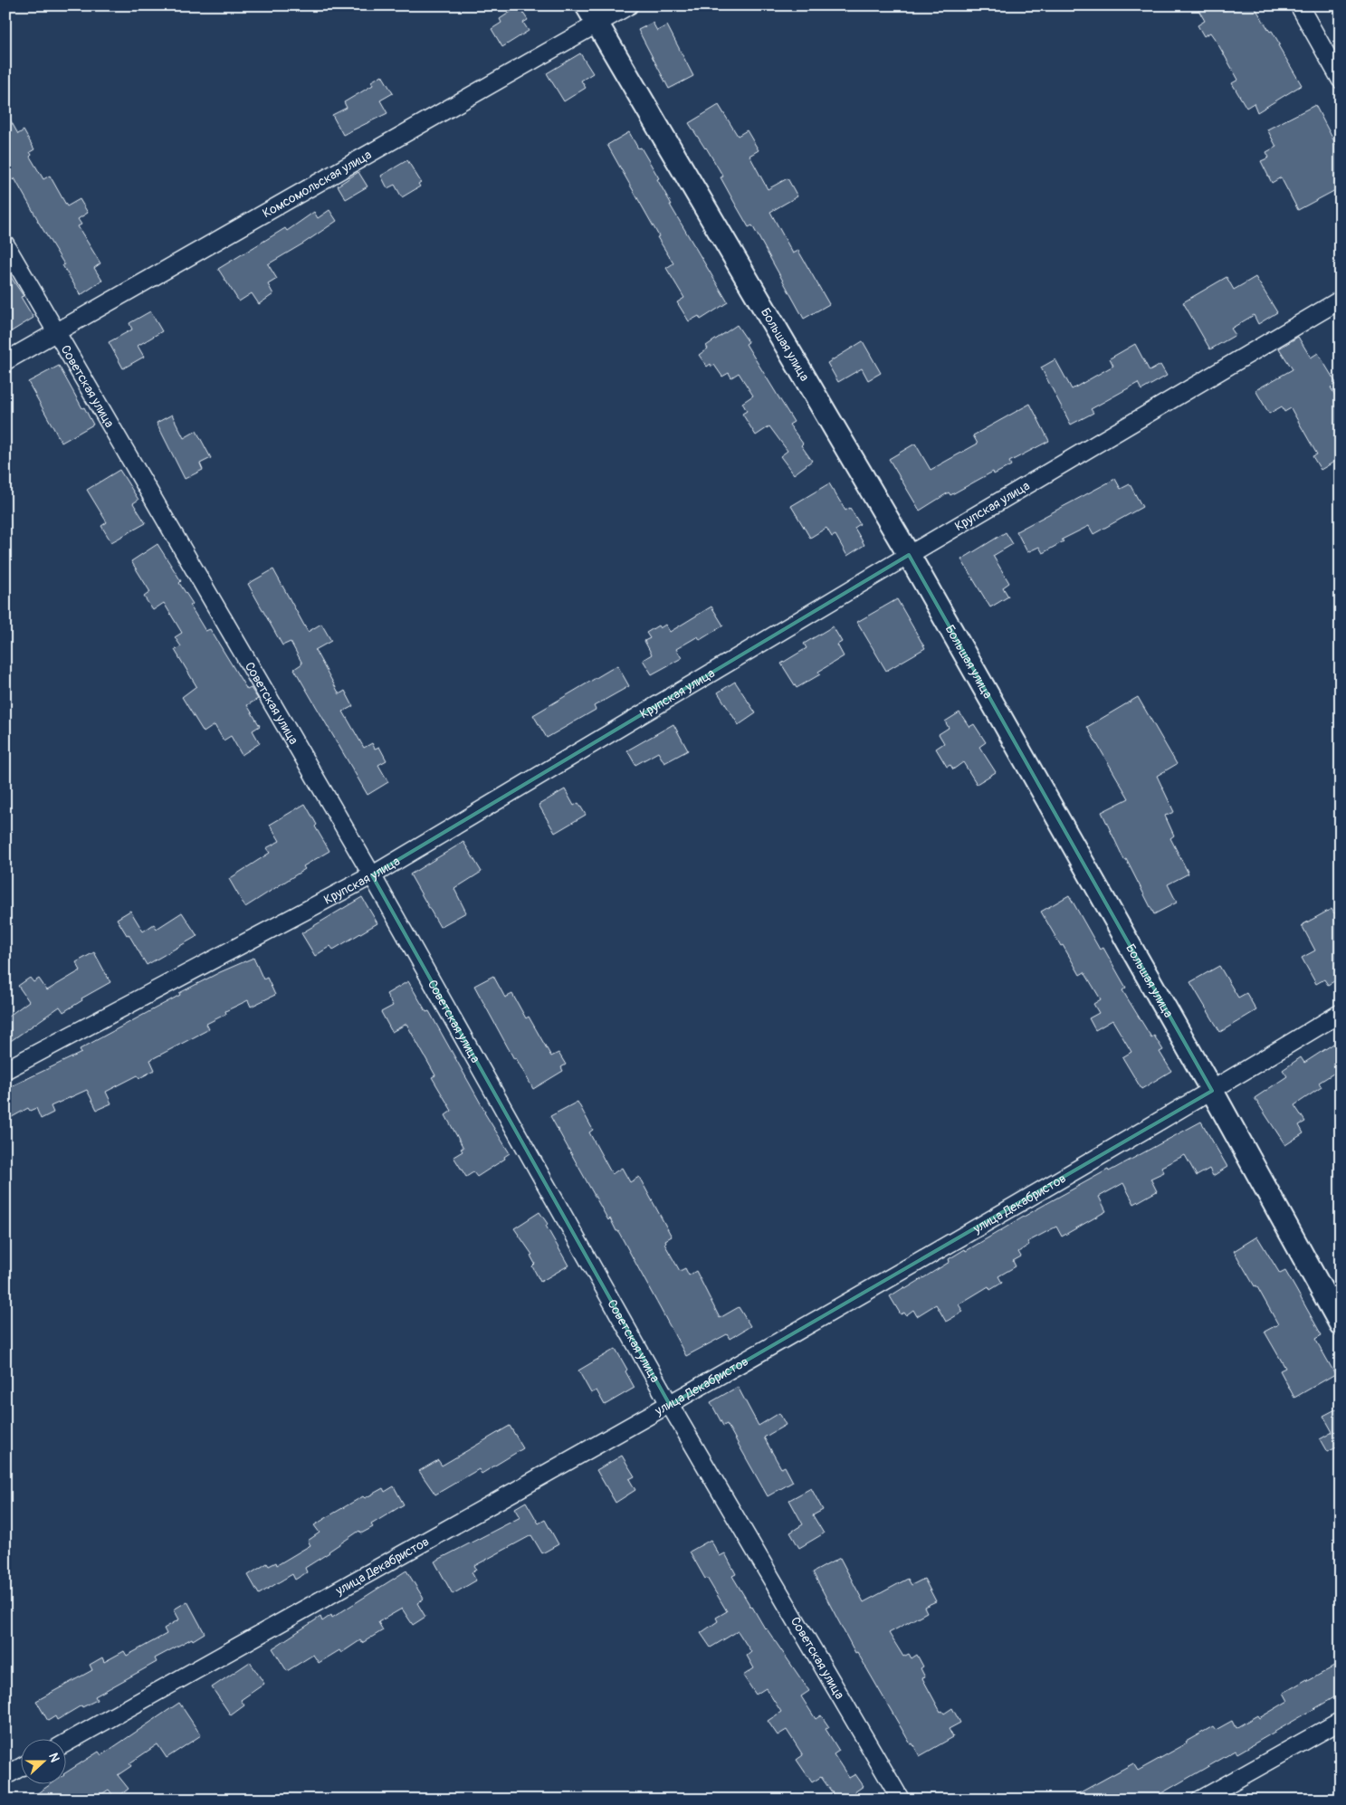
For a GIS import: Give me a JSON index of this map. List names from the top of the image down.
{
  "streets": {
    "street": [
      "Комсомольская улица",
      "Большая улица",
      "Советская улица",
      "Крупская улица",
      "улица Декабристов"
    ]
  },
  "crossings": [
    ["Комсомольская улица", "Большая улица"],
    ["Комсомольская улица", "Советская улица"],
    ["Большая улица", "Крупская улица"],
    ["Большая улица", "улица Декабристов"],
    ["Советская улица", "Крупская улица"],
    ["Советская улица", "улица Декабристов"]
  ],
  "north": "right"
}
